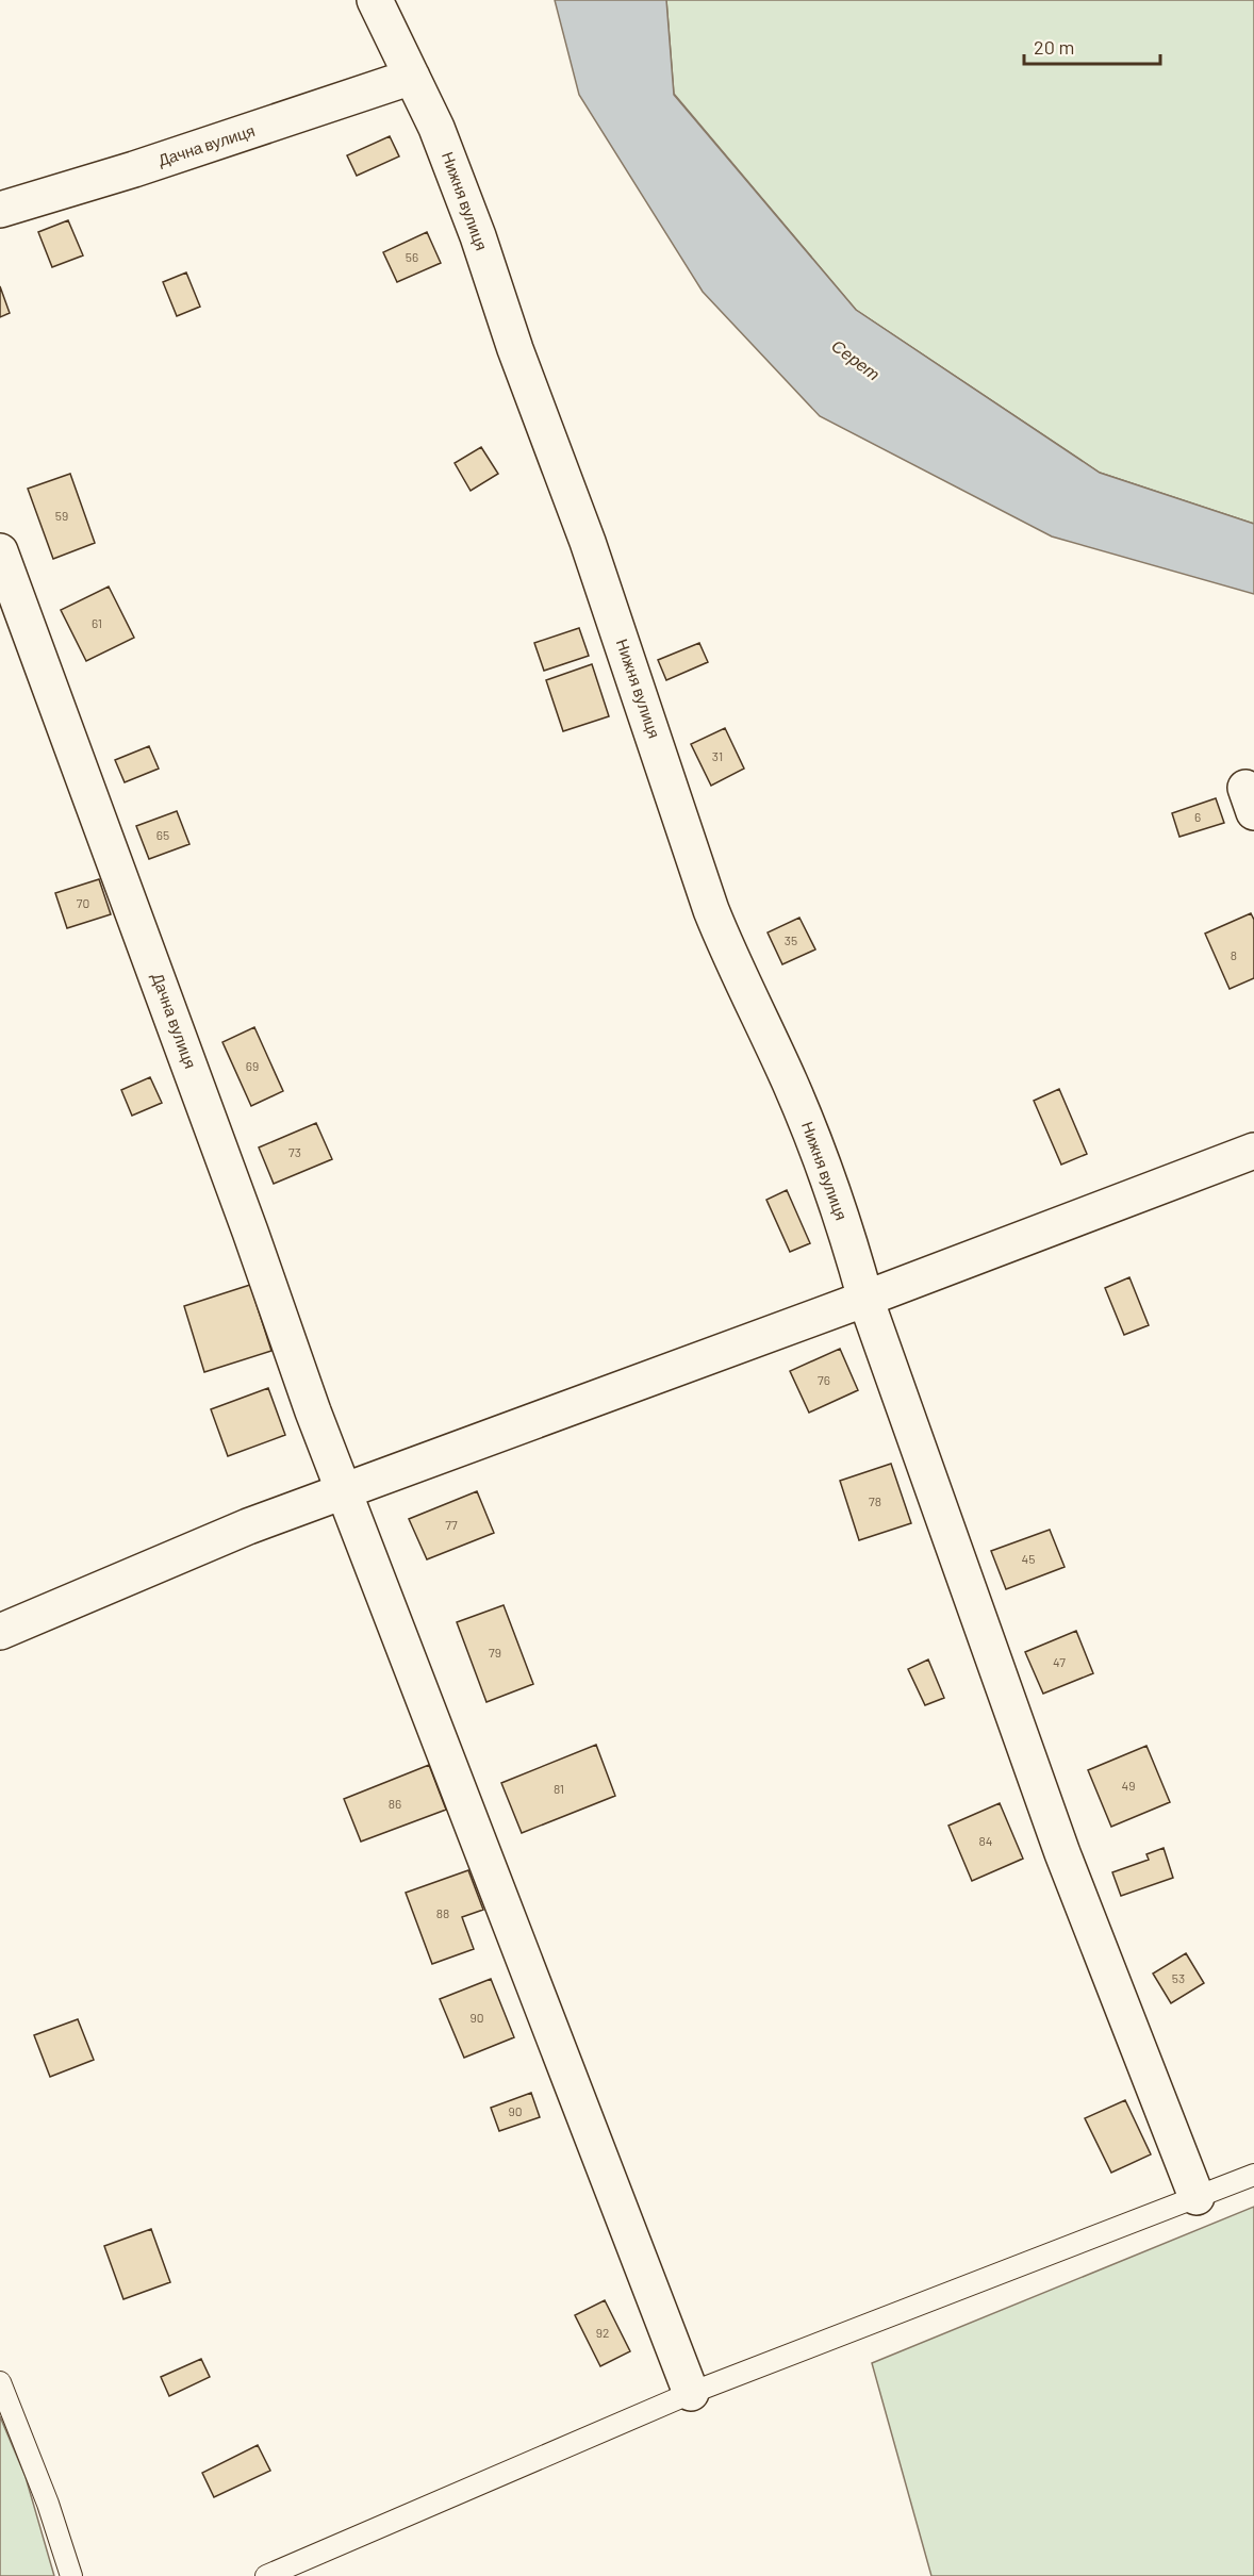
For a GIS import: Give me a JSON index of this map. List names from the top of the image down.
{
  "streets": {
    "street": ["Дачна вулиця", "Нижня вулиця"]
  },
  "crossings": [
    ["Дачна вулиця", "Нижня вулиця"]
  ],
  "water": ["Серет"],
  "house_numbers": [
    "56",
    "59",
    "61",
    "31",
    "6",
    "65",
    "70",
    "35",
    "8",
    "69",
    "73",
    "76",
    "78",
    "77",
    "45",
    "79",
    "47",
    "49",
    "81",
    "86",
    "84",
    "88",
    "53",
    "90",
    "90",
    "92"
  ],
  "scale_bar": "20 m"
}
